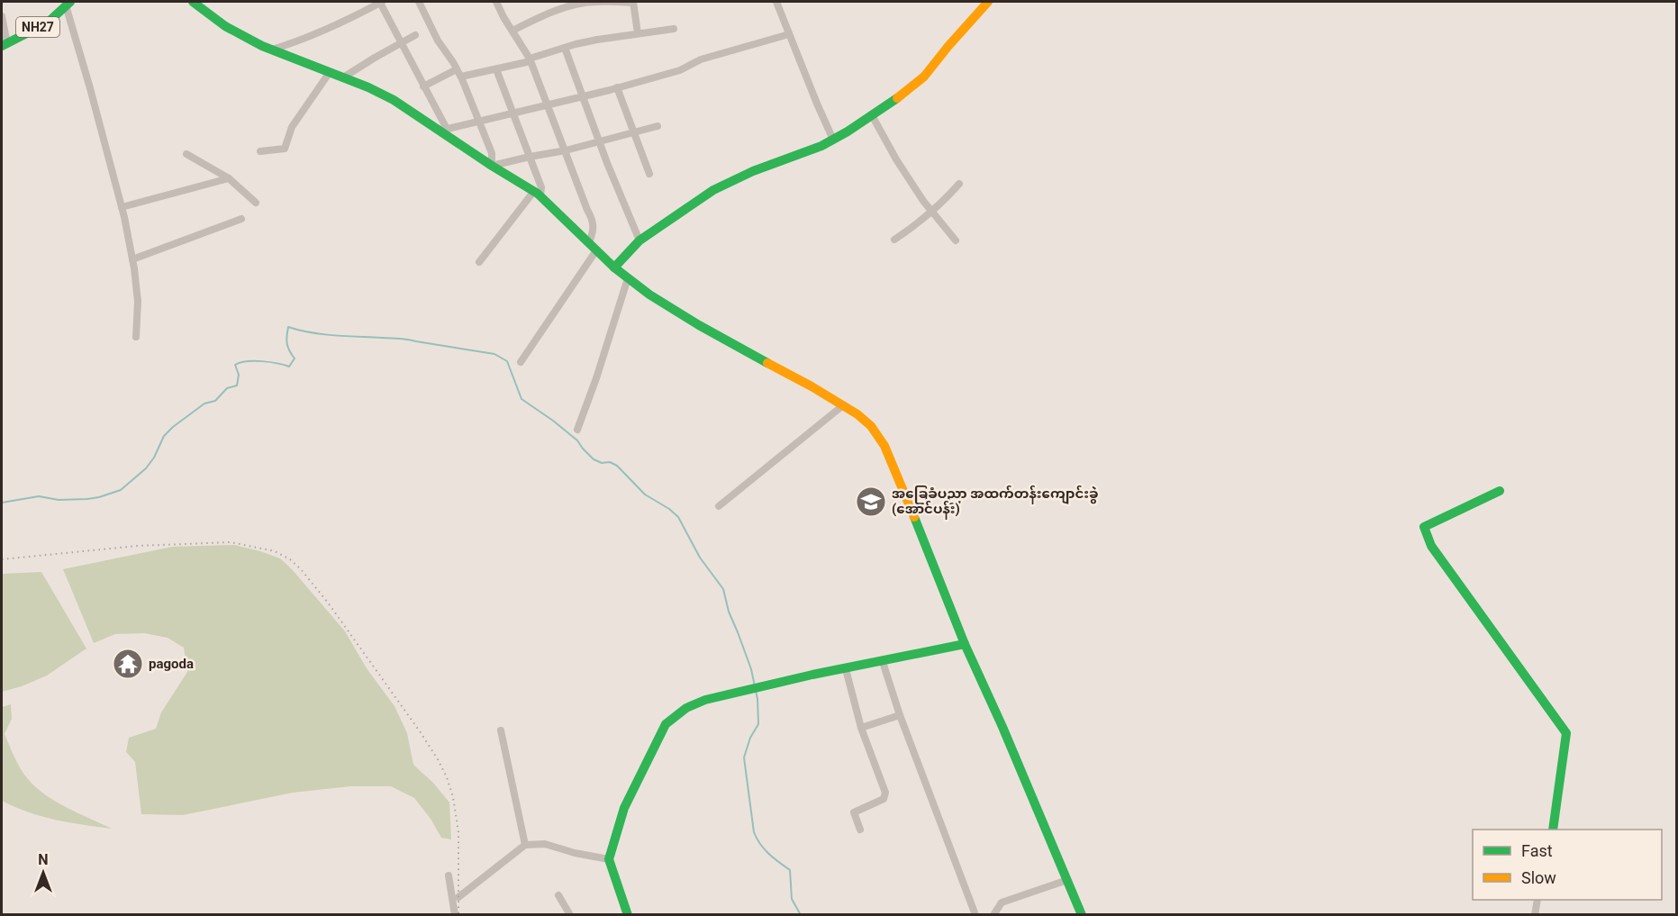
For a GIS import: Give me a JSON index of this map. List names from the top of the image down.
{
  "streets": {
    "main road": ["NH27"]
  },
  "places": {
    "school or university": ["အခြေခံပညာ အထက်တန်းကျောင်းခွဲ (အောင်ပန်း)"],
    "temple": ["pagoda"]
  },
  "legend": ["Fast", "Slow"],
  "north": "top"
}
